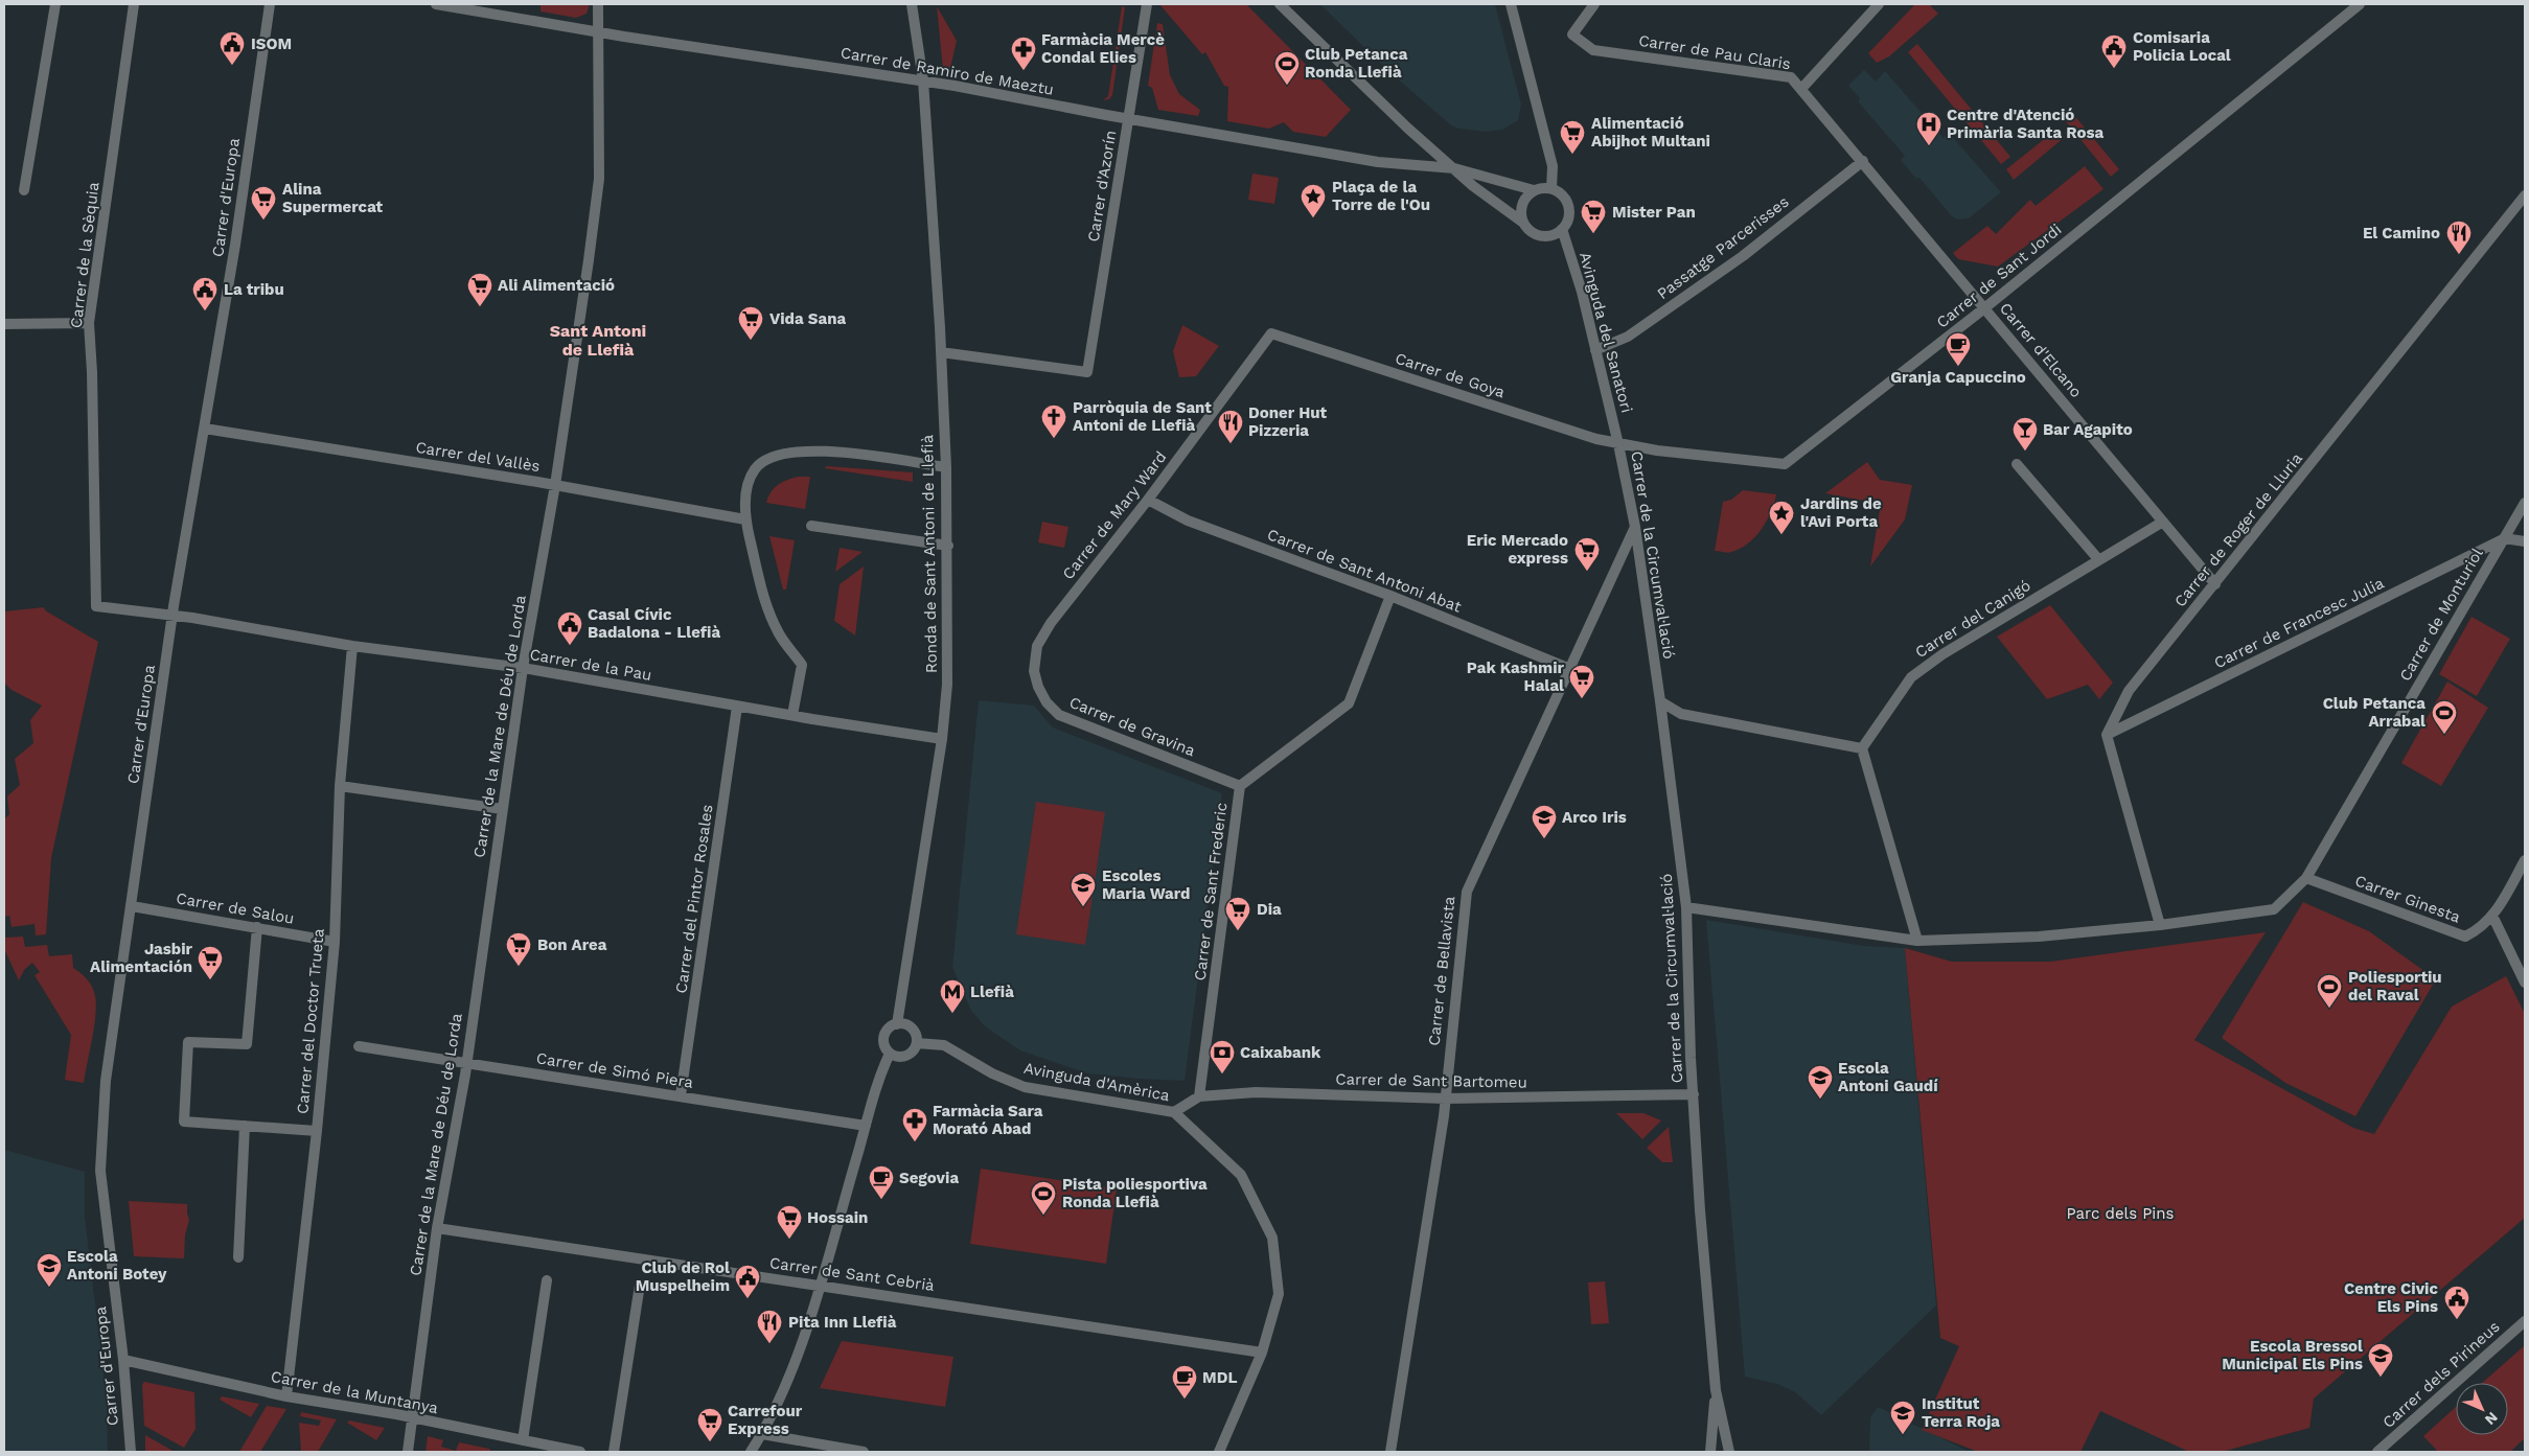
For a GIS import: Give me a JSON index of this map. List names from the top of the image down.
{
  "streets": {
    "street": [
      "Carrer de Pau Claris",
      "Carrer de Ramiro de Maeztu",
      "Carrer d'Azorín",
      "Carrer d'Europa",
      "Passatge Parcerisses",
      "Carrer de la Sèquia",
      "Carrer de Sant Jordi",
      "Avinguda del Sanatori",
      "Carrer d'Elcano",
      "Carrer de Goya",
      "Carrer del Vallès",
      "Carrer de Mary Ward",
      "Carrer de Roger de Lluria",
      "Ronda de Sant Antoni de Llefià",
      "Carrer de la Circumval·lació",
      "Carrer de Sant Antoni Abat",
      "Carrer de Monturiol",
      "Carrer del Canigó",
      "Carrer de Francesc Julia",
      "Carrer de la Pau",
      "Carrer de la Mare de Déu de Lorda",
      "Carrer de Gravina",
      "Carrer de Sant Frederic",
      "Carrer del Pintor Rosales",
      "Carrer Ginesta",
      "Carrer de Salou",
      "Carrer de Bellavista",
      "Carrer del Doctor Trueta",
      "Carrer de Simó Piera",
      "Carrer de Sant Bartomeu",
      "Avinguda d'Amèrica",
      "Carrer de Sant Cebrià",
      "Carrer dels Pirineus",
      "Carrer de la Muntanya"
    ]
  },
  "crossings": [
    ["Carrer de Pau Claris", "Carrer d'Elcano"],
    ["Carrer de Ramiro de Maeztu", "Carrer d'Azorín"],
    ["Carrer de Ramiro de Maeztu", "Avinguda del Sanatori"],
    ["Carrer de Ramiro de Maeztu", "Ronda de Sant Antoni de Llefià"],
    ["Carrer de Ramiro de Maeztu", "Carrer de la Mare de Déu de Lorda"],
    ["Carrer d'Azorín", "Ronda de Sant Antoni de Llefià"],
    ["Carrer d'Europa", "Carrer del Vallès"],
    ["Carrer d'Europa", "Carrer de la Pau"],
    ["Carrer d'Europa", "Carrer de Salou"],
    ["Carrer d'Europa", "Carrer de la Muntanya"],
    ["Passatge Parcerisses", "Avinguda del Sanatori"],
    ["Passatge Parcerisses", "Carrer d'Elcano"],
    ["Carrer de la Sèquia", "Carrer de la Pau"],
    ["Carrer de Sant Jordi", "Avinguda del Sanatori"],
    ["Carrer de Sant Jordi", "Carrer d'Elcano"],
    ["Carrer de Sant Jordi", "Carrer de Goya"],
    ["Carrer de Sant Jordi", "Carrer de la Circumval·lació"],
    ["Avinguda del Sanatori", "Carrer de Goya"],
    ["Avinguda del Sanatori", "Carrer de la Circumval·lació"],
    ["Carrer d'Elcano", "Carrer de Roger de Lluria"],
    ["Carrer d'Elcano", "Carrer del Canigó"],
    ["Carrer de Goya", "Carrer de Mary Ward"],
    ["Carrer de Goya", "Carrer de la Circumval·lació"],
    ["Carrer del Vallès", "Carrer de la Mare de Déu de Lorda"],
    ["Carrer de Mary Ward", "Carrer de Sant Antoni Abat"],
    ["Carrer de Mary Ward", "Carrer de Gravina"],
    ["Carrer de Roger de Lluria", "Carrer de Francesc Julia"],
    ["Ronda de Sant Antoni de Llefià", "Carrer de la Pau"],
    ["Ronda de Sant Antoni de Llefià", "Avinguda d'Amèrica"],
    ["Carrer de la Circumval·lació", "Carrer de Monturiol"],
    ["Carrer de la Circumval·lació", "Carrer de Bellavista"],
    ["Carrer de la Circumval·lació", "Carrer de Sant Bartomeu"],
    ["Carrer de Sant Antoni Abat", "Carrer de Sant Frederic"],
    ["Carrer de Sant Antoni Abat", "Carrer de Bellavista"],
    ["Carrer de Monturiol", "Carrer de Francesc Julia"],
    ["Carrer de Monturiol", "Carrer Ginesta"],
    ["Carrer de la Pau", "Carrer de la Mare de Déu de Lorda"],
    ["Carrer de la Pau", "Carrer del Pintor Rosales"],
    ["Carrer de la Pau", "Carrer del Doctor Trueta"],
    ["Carrer de la Mare de Déu de Lorda", "Carrer de Simó Piera"],
    ["Carrer de la Mare de Déu de Lorda", "Carrer de Sant Cebrià"],
    ["Carrer de la Mare de Déu de Lorda", "Carrer de la Muntanya"],
    ["Carrer de Gravina", "Carrer de Sant Frederic"],
    ["Carrer de Sant Frederic", "Carrer de Sant Bartomeu"],
    ["Carrer del Pintor Rosales", "Carrer de Simó Piera"],
    ["Carrer de Salou", "Carrer del Doctor Trueta"],
    ["Carrer de Bellavista", "Carrer de Sant Bartomeu"],
    ["Carrer del Doctor Trueta", "Carrer de la Muntanya"],
    ["Carrer de Sant Bartomeu", "Avinguda d'Amèrica"],
    ["Avinguda d'Amèrica", "Carrer de Sant Cebrià"]
  ],
  "districts": ["Sant Antoni de Llefià"],
  "parks": ["Parc dels Pins"],
  "places": {
    "public building": [
      "ISOM",
      "Comisaria Policia Local",
      "La tribu",
      "Casal Cívic Badalona - Llefià",
      "Club de Rol Muspelheim",
      "Centre Civic Els Pins"
    ],
    "pharmacy": ["Farmàcia Mercè Condal Elies", "Farmàcia Sara Morató Abad"],
    "sports": [
      "Club Petanca Ronda Llefià",
      "Club Petanca Arrabal",
      "Poliesportiu del Raval",
      "Pista poliesportiva Ronda Llefià"
    ],
    "hospital": ["Centre d'Atenció Primària Santa Rosa"],
    "supermarket": [
      "Alimentació Abijhot Multani",
      "Alina Supermercat",
      "Mister Pan",
      "Ali Alimentació",
      "Vida Sana",
      "Eric Mercado express",
      "Pak Kashmir Halal",
      "Dia",
      "Bon Area",
      "Jasbir Alimentación",
      "Hossain",
      "Carrefour Express"
    ],
    "place": ["Plaça de la Torre de l'Ou", "Jardins de l'Avi Porta"],
    "restaurant": ["El Camino", "Doner Hut Pizzeria", "Pita Inn Llefià"],
    "cafe": ["Granja Capuccino", "Segovia", "MDL"],
    "church": ["Parròquia de Sant Antoni de Llefià"],
    "bar": ["Bar Agapito"],
    "school or university": [
      "Arco Iris",
      "Escoles Maria Ward",
      "Escola Antoni Gaudí",
      "Escola Antoni Botey",
      "Escola Bressol Municipal Els Pins",
      "Institut Terra Roja"
    ],
    "metro station": ["Llefià"],
    "bank": ["Caixabank"]
  },
  "north": "bottom right"
}
